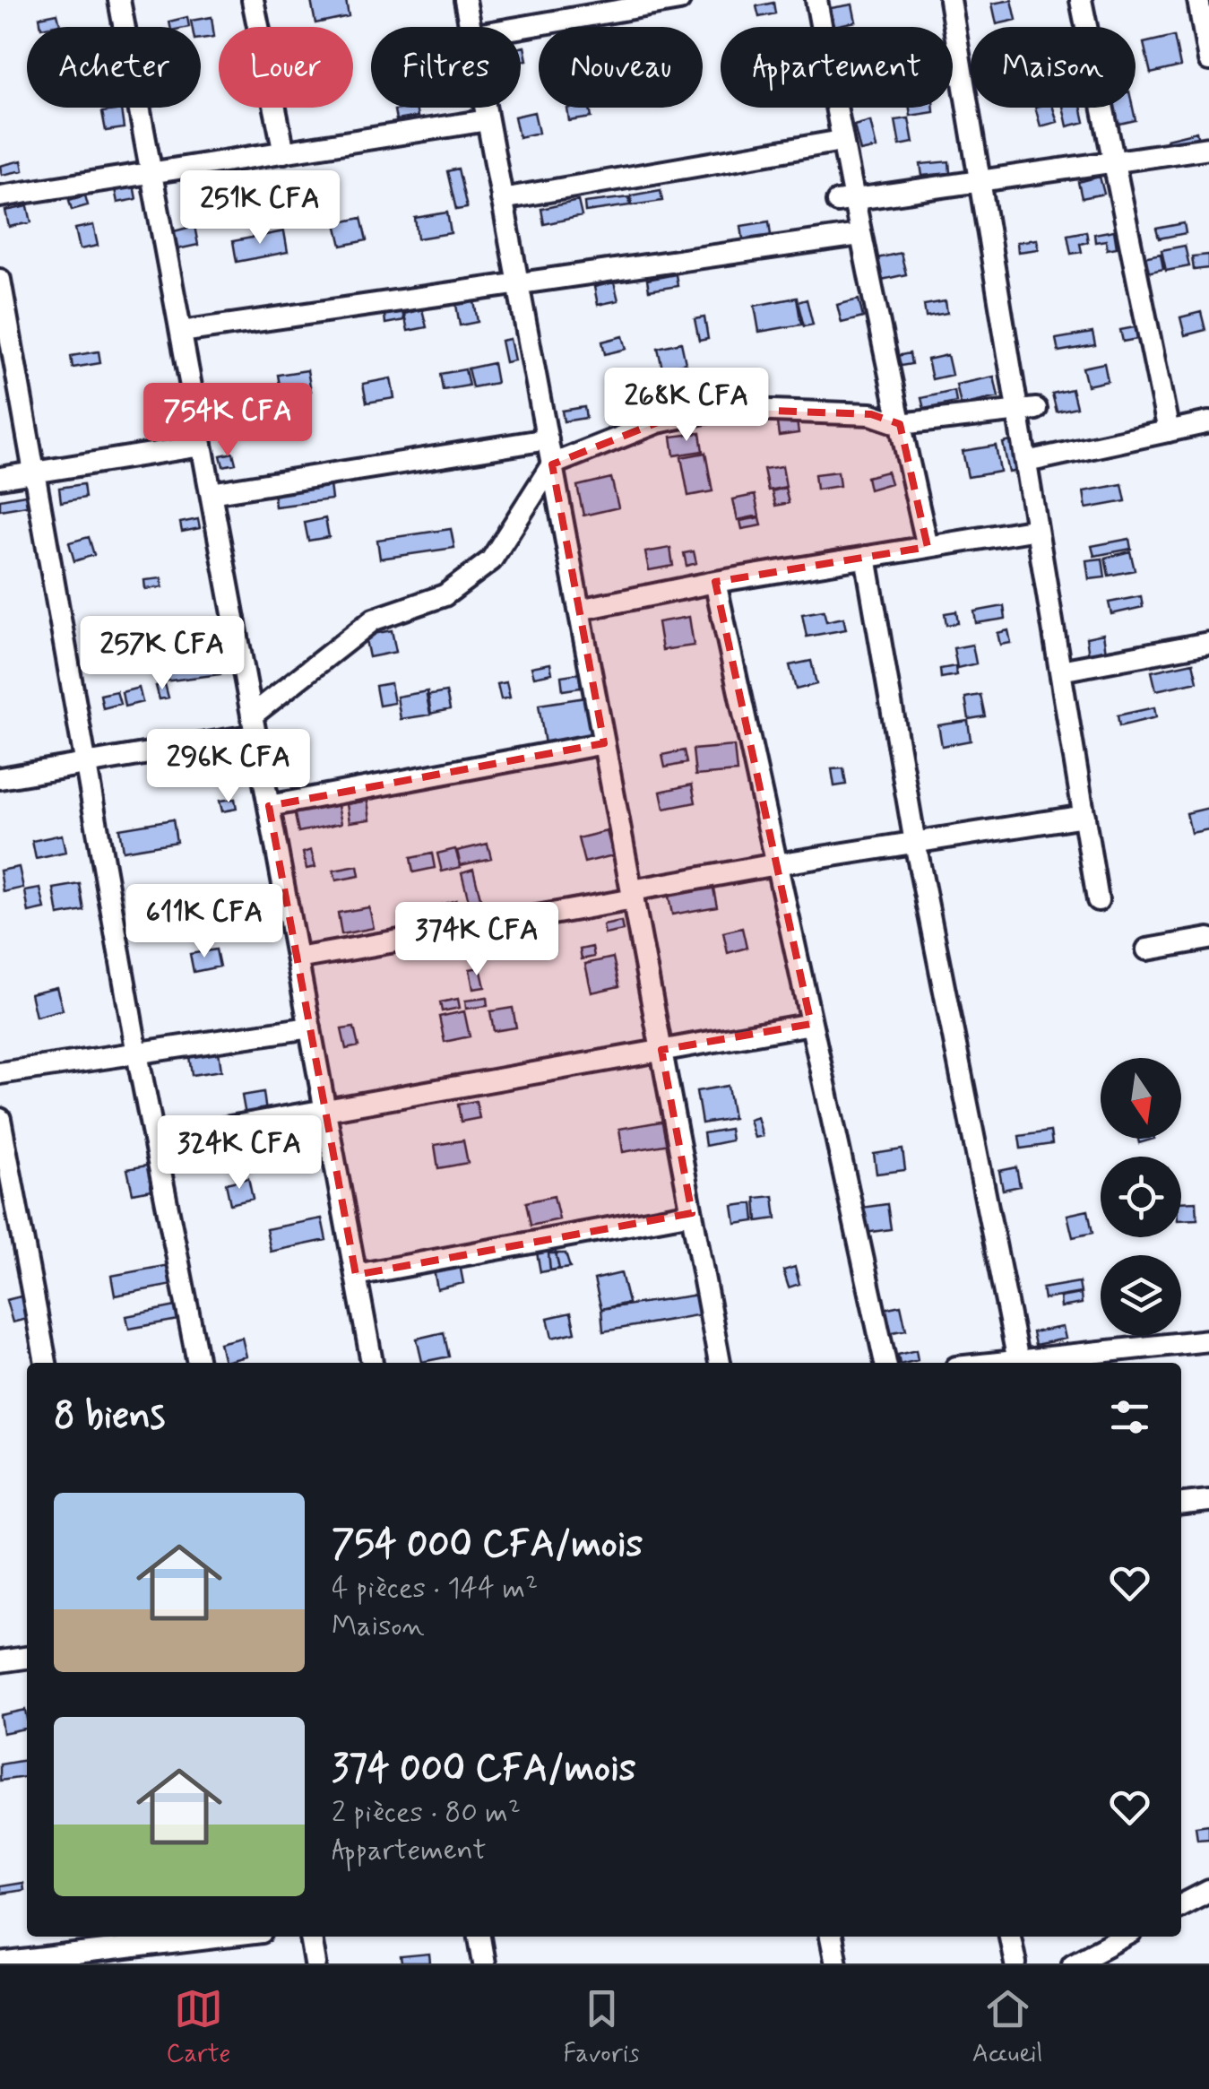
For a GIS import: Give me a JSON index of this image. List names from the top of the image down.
{
  "north": "bottom",
  "page": {
    "chip": [
      "Acheter",
      "Louer",
      "Filtres",
      "Nouveau",
      "Appartement",
      "Maison"
    ],
    "price": [
      "251K CFA",
      "268K CFA",
      "754K CFA",
      "257K CFA",
      "296K CFA",
      "611K CFA",
      "374K CFA",
      "324K CFA"
    ],
    "heading": "8 biens",
    "list": [
      {
        "name": "754 000 CFA/mois",
        "note": "4 pièces · 144 m² · Maison"
      },
      {
        "name": "374 000 CFA/mois",
        "note": "2 pièces · 80 m² · Appartement"
      }
    ],
    "tabs": ["Carte", "Favoris", "Accueil"]
  }
}
